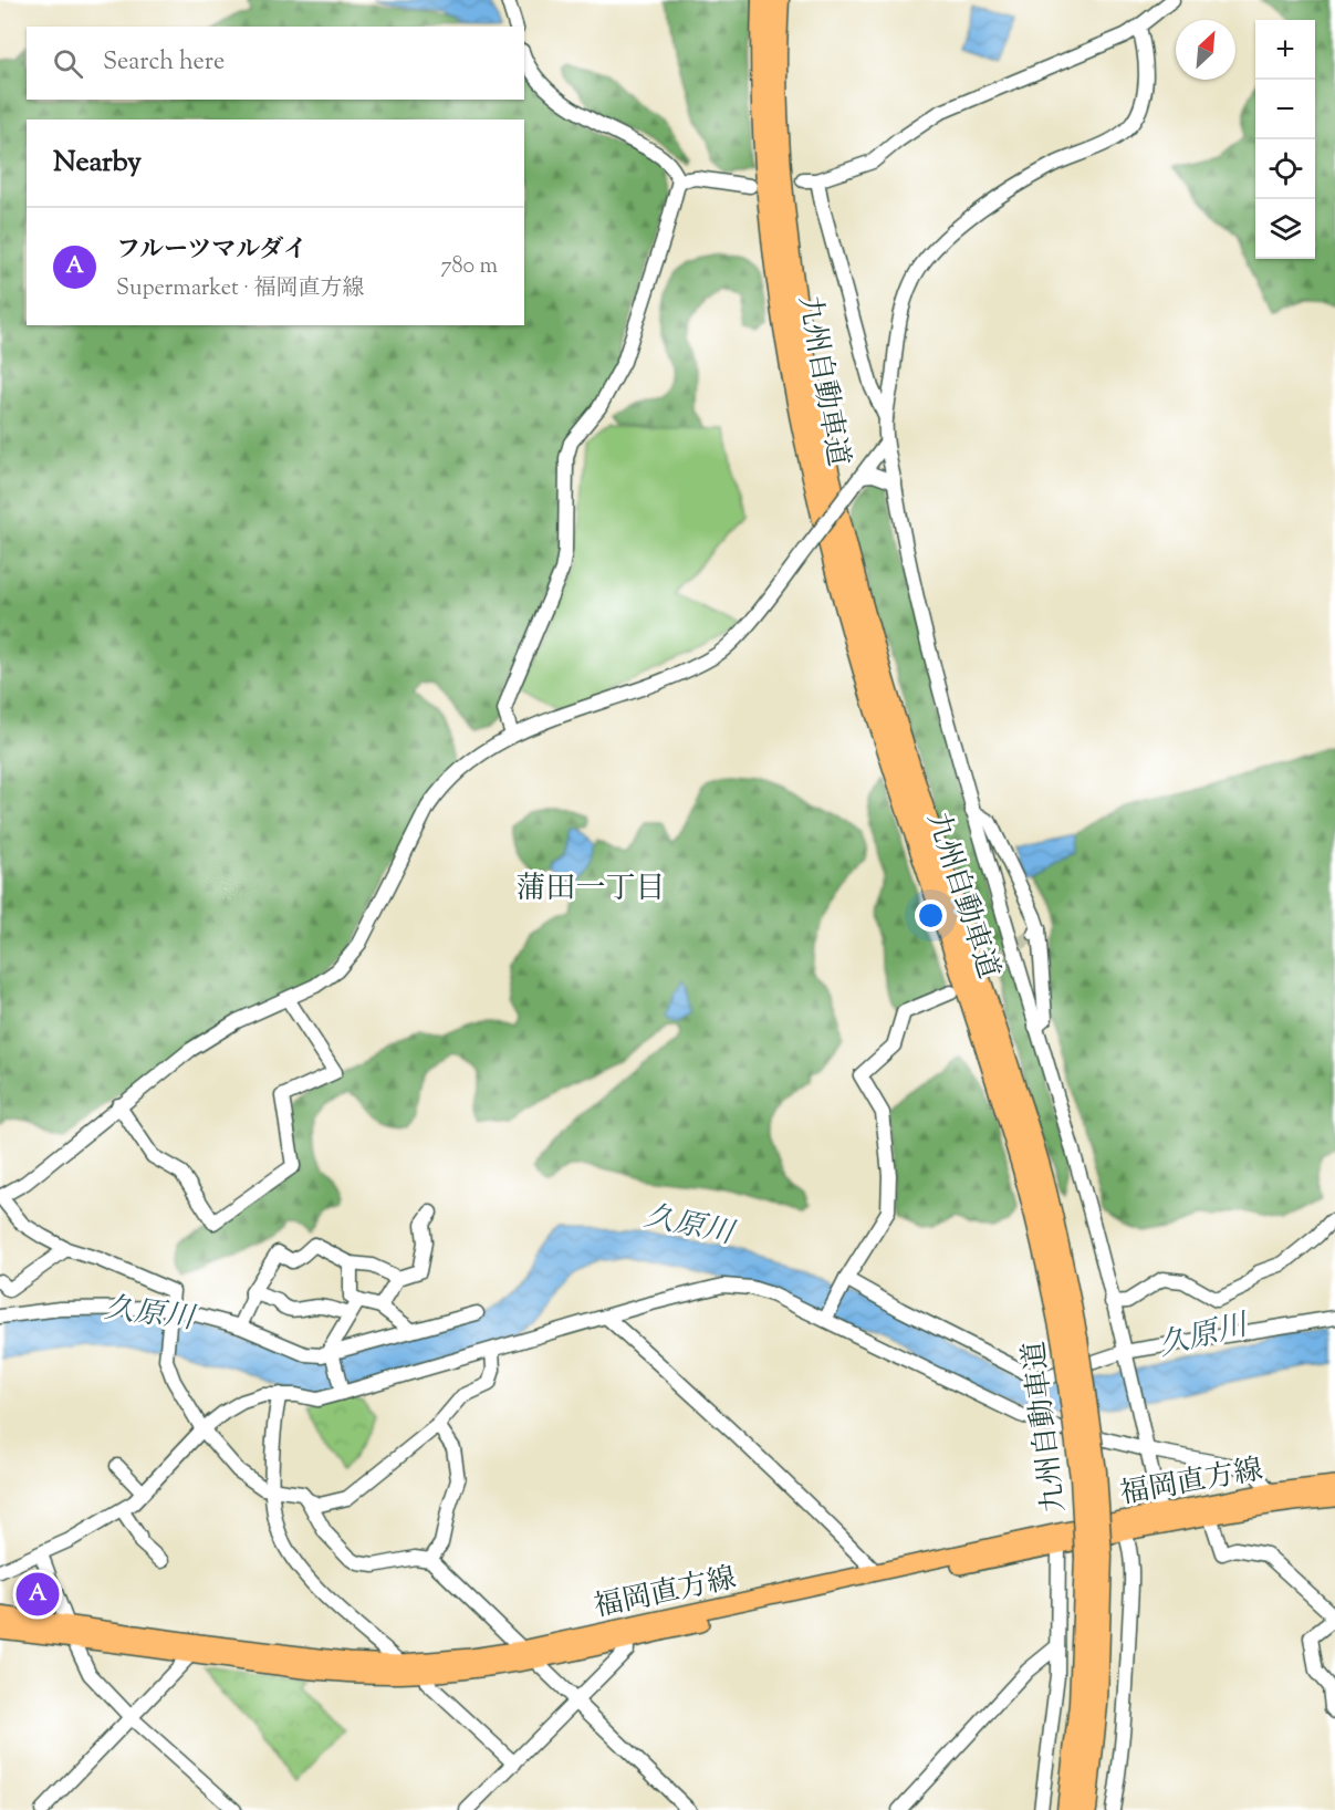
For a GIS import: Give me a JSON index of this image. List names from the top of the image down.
{
  "streets": {
    "highway": ["九州自動車道"],
    "main road": ["福岡直方線"]
  },
  "districts": ["蒲田一丁目"],
  "water": ["久原川"],
  "north": "top right",
  "page": {
    "map_buttons": ["+", "−"],
    "search": "Search here",
    "heading": "Nearby",
    "list": [
      {
        "mark": "A",
        "name": "フルーツマルダイ",
        "note": "Supermarket · 福岡直方線",
        "value": "780 m"
      }
    ],
    "pins": "A"
  }
}
